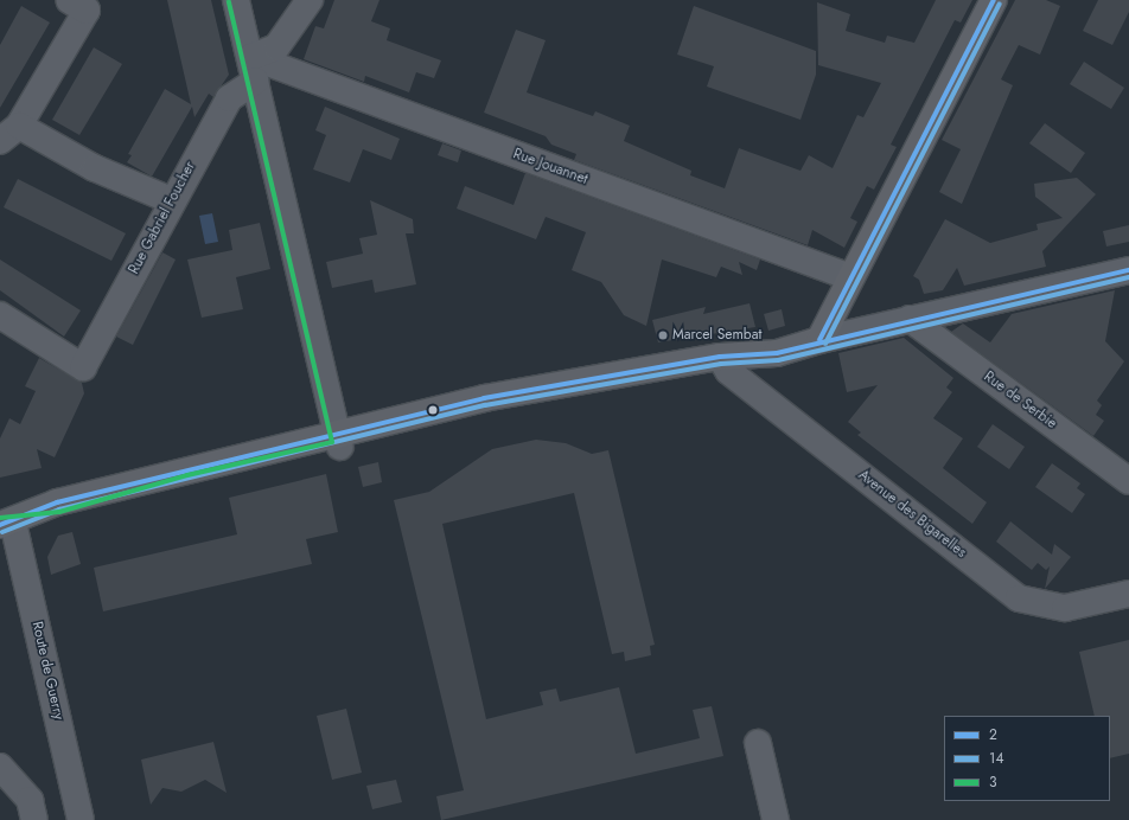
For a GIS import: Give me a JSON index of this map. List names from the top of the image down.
{
  "streets": {
    "street": [
      "Rue Jouannet",
      "Rue Gabriel Foucher",
      "Rue de Serbie",
      "Avenue des Bigarelles",
      "Route de Guerry"
    ]
  },
  "crossings": [
    ["Rue Jouannet", "Rue Gabriel Foucher"]
  ],
  "places": ["Marcel Sembat"],
  "lines": ["transit line 2", "transit line 3", "transit line 14"],
  "legend": ["2", "14", "3"]
}
